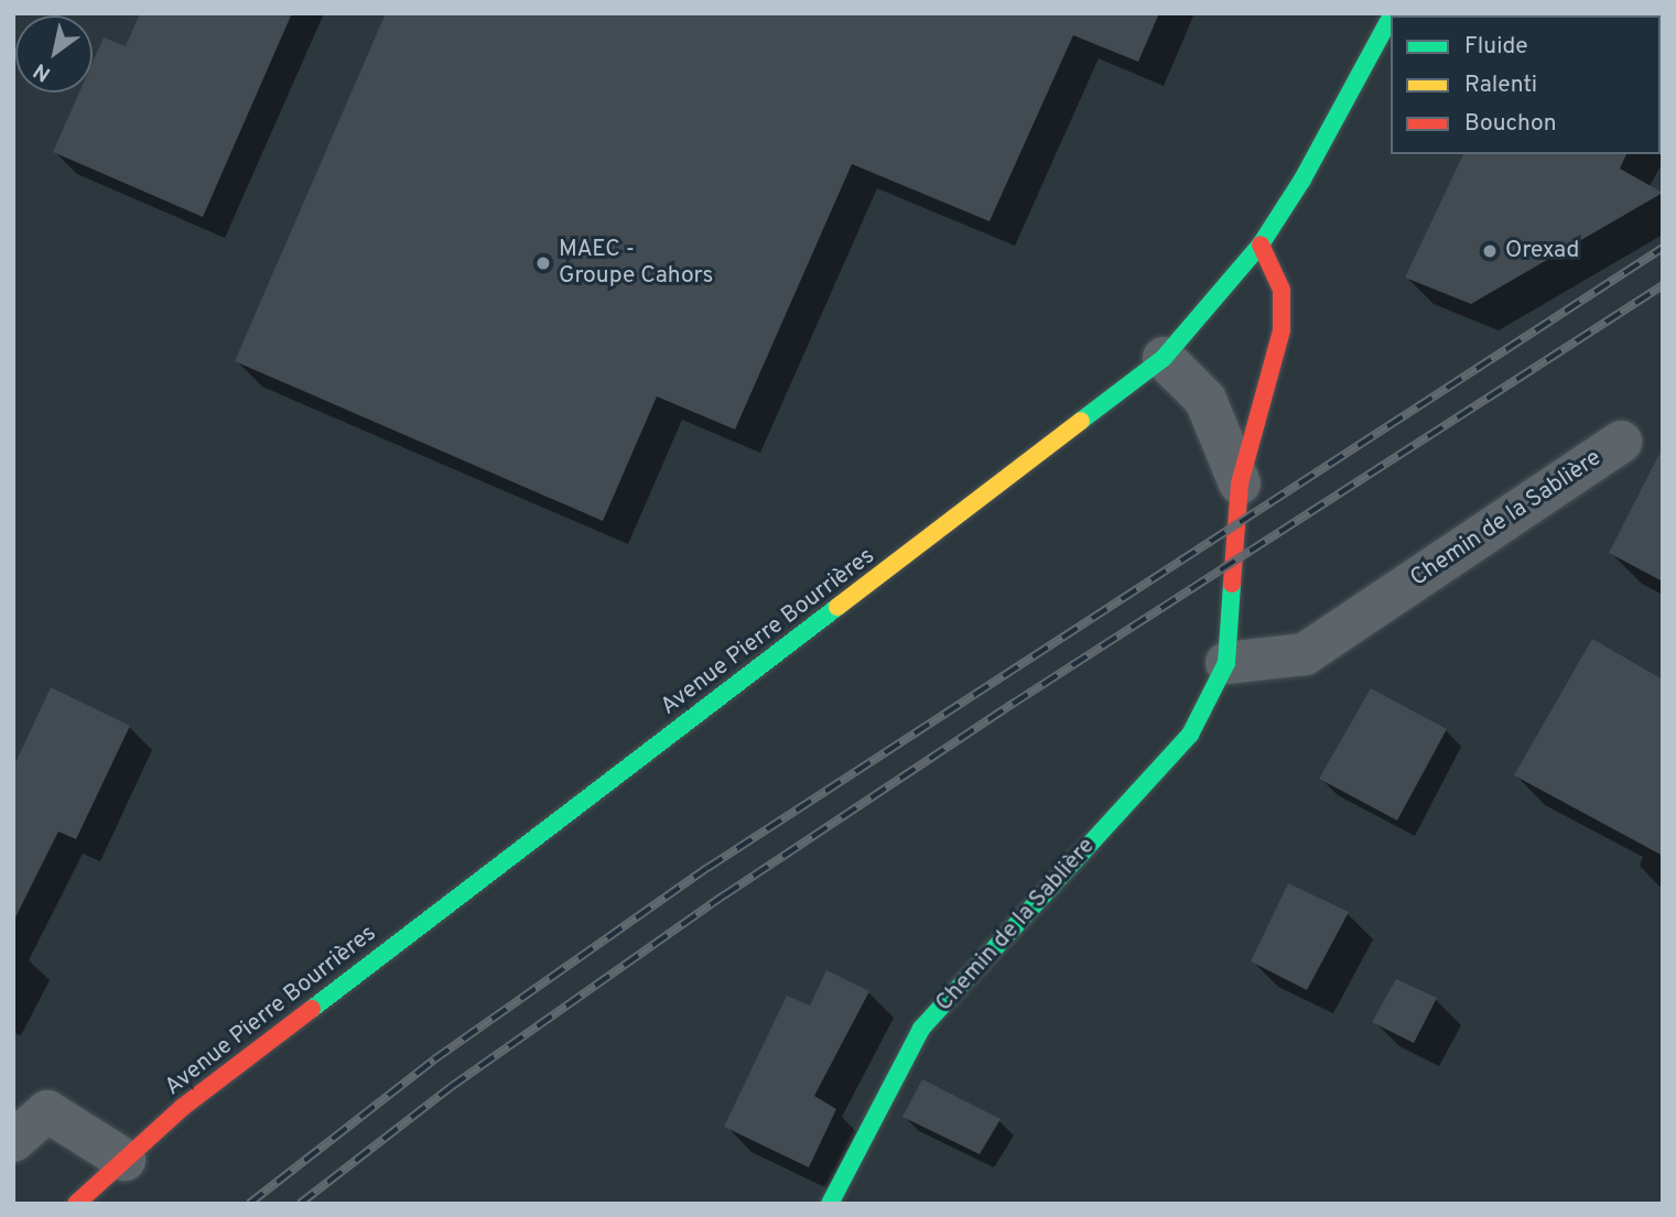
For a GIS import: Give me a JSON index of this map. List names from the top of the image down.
{
  "streets": {
    "main road": ["Chemin de la Sablière", "Avenue Pierre Bourrières"]
  },
  "crossings": [
    ["Chemin de la Sablière", "Avenue Pierre Bourrières"]
  ],
  "places": ["Orexad", "MAEC - Groupe Cahors"],
  "legend": ["Fluide", "Ralenti", "Bouchon"],
  "north": "bottom left"
}
